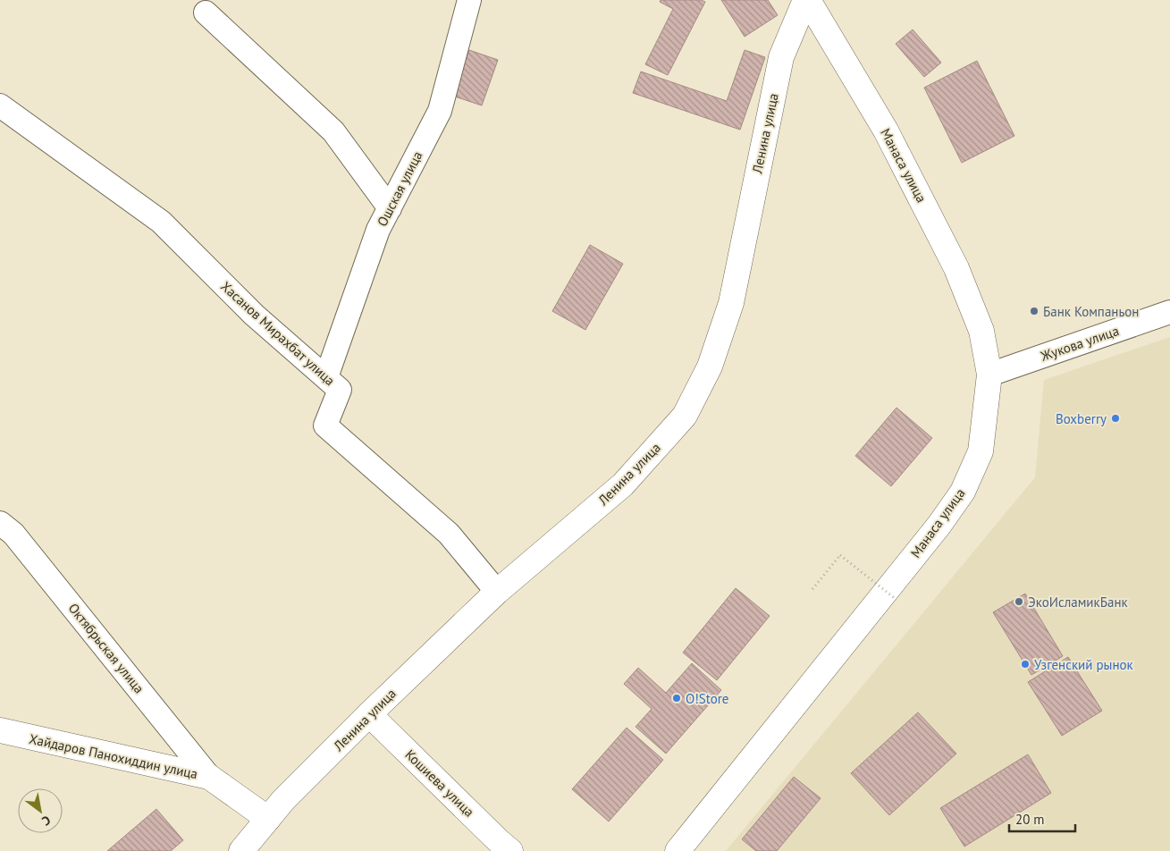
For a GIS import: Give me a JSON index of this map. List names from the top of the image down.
{
  "streets": {
    "main road": [
      "Ленина улица",
      "Манаса улица",
      "Хайдаров Панохиддин улица",
      "Кошиева улица"
    ],
    "street": [
      "Ошская улица",
      "Хасанов Мирахбат улица",
      "Жукова улица",
      "Октябрьская улица"
    ]
  },
  "crossings": [
    ["Ленина улица", "Манаса улица"],
    ["Ленина улица", "Хасанов Мирахбат улица"],
    ["Ленина улица", "Хайдаров Панохиддин улица"],
    ["Ленина улица", "Кошиева улица"],
    ["Манаса улица", "Жукова улица"],
    ["Ошская улица", "Хасанов Мирахбат улица"],
    ["Октябрьская улица", "Хайдаров Панохиддин улица"]
  ],
  "places": [
    "Банк Компаньон",
    "Boxberry",
    "ЭкоИсламикБанк",
    "Узгенский рынок",
    "O!Store"
  ],
  "scale_bar": "20 m",
  "north": "bottom right"
}
